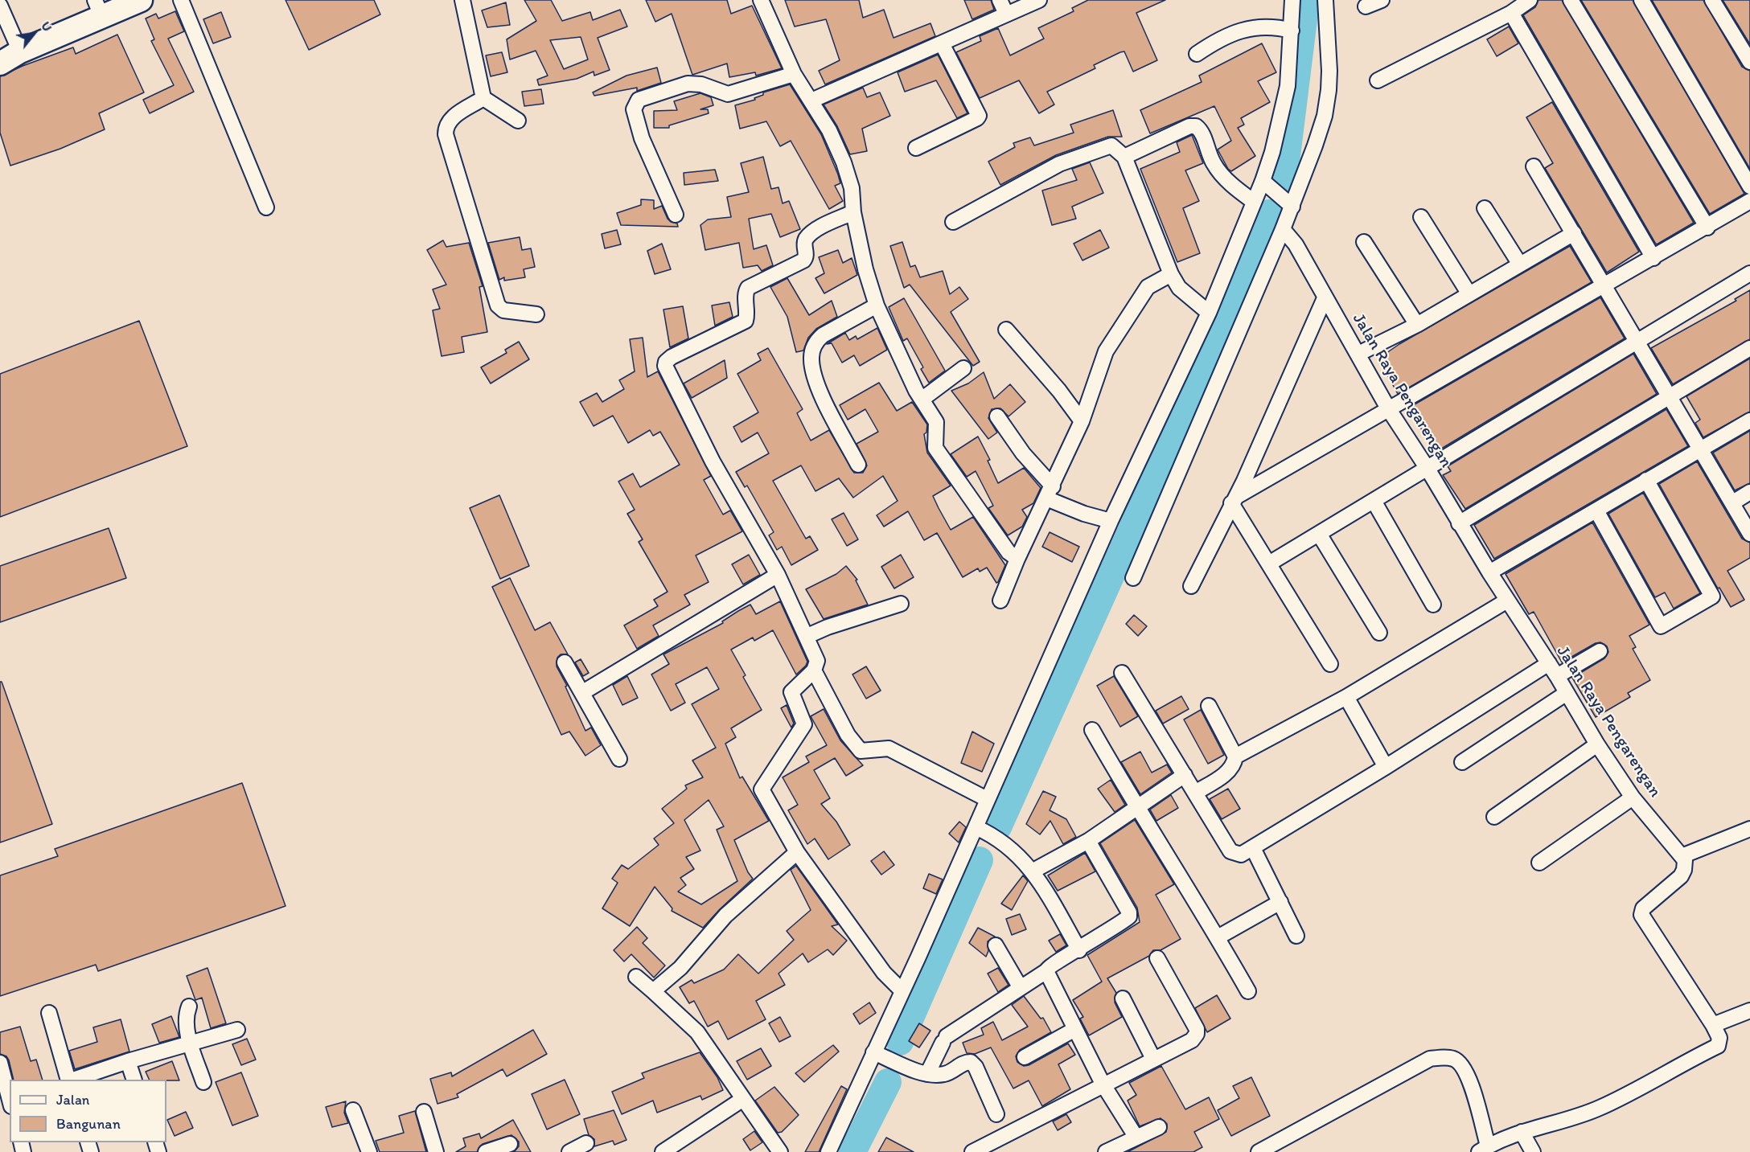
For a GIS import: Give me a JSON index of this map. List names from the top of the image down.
{
  "streets": {
    "street": ["Jalan Raya Pengarengan"]
  },
  "legend": ["Jalan", "Bangunan"],
  "north": "top right"
}
